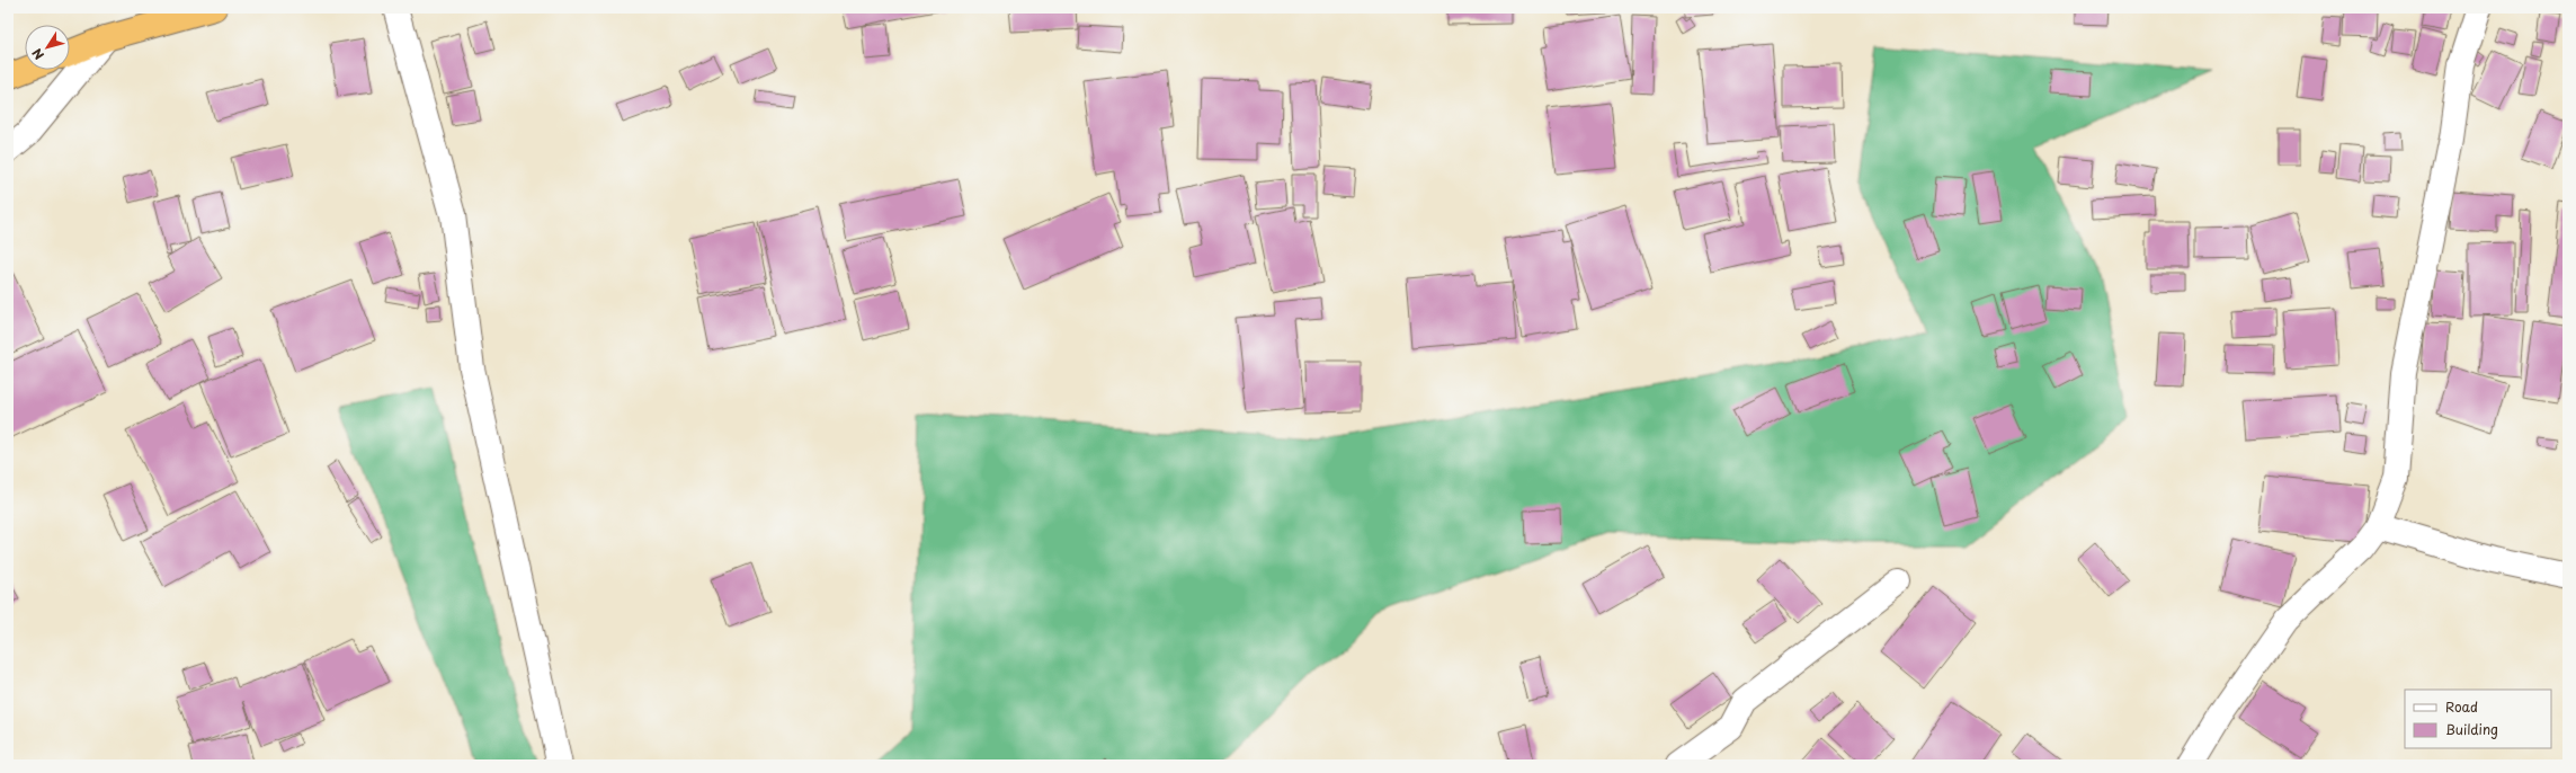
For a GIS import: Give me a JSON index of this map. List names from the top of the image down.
{
  "legend": ["Road", "Building"],
  "north": "bottom left"
}
